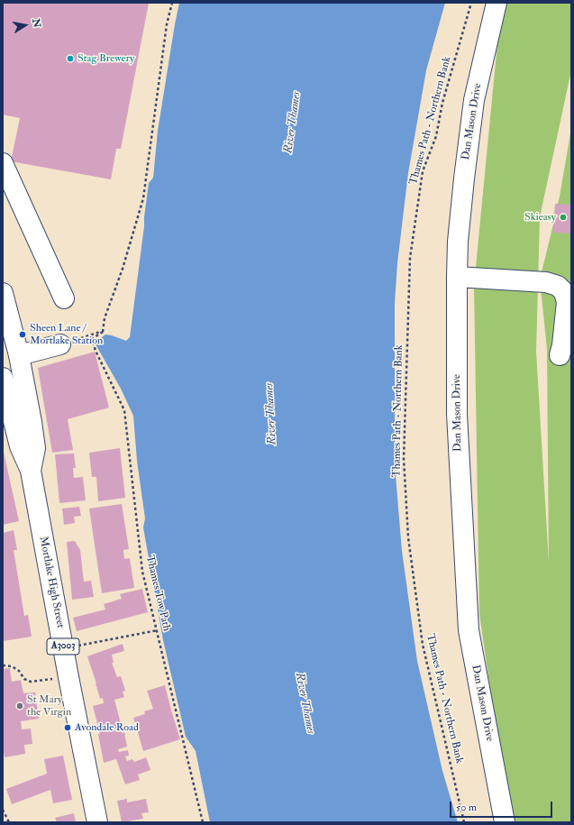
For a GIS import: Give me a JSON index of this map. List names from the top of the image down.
{
  "streets": {
    "street": ["Dan Mason Drive", "Mortlake High Street", "A3003"],
    "path": ["Thames Path - Northern Bank", "Thames Tow Path"]
  },
  "water": ["River Thames"],
  "places": [
    "Stag Brewery",
    "Skieasy",
    "Sheen Lane / Mortlake Station",
    "St Mary the Virgin",
    "Avondale Road"
  ],
  "scale_bar": "50 m",
  "north": "right"
}
